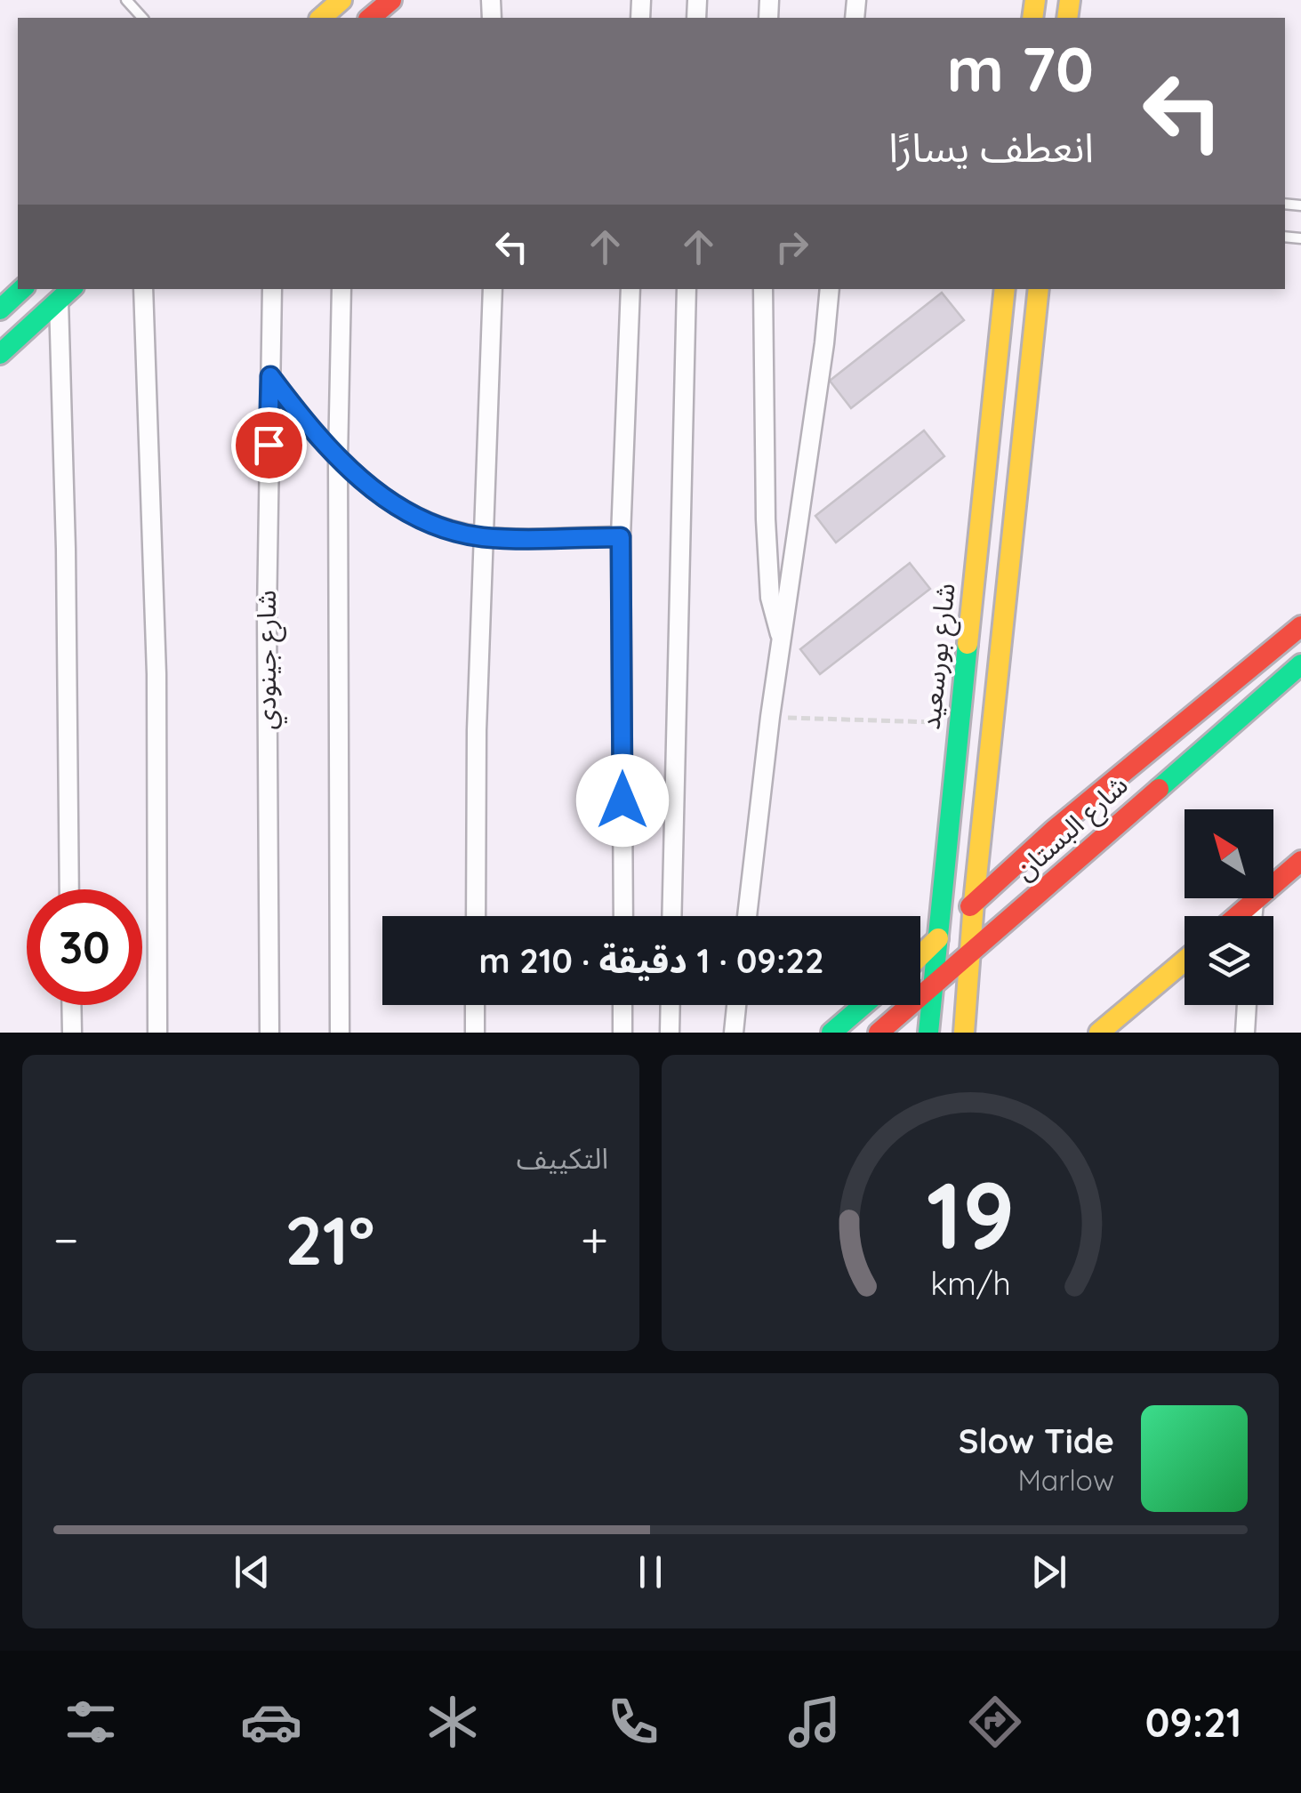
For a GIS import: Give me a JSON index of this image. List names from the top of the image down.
{
  "streets": {
    "main road": ["شارع بورسعيد", "شارع البستان"],
    "street": ["شارع جينودي"]
  },
  "crossings": [
    ["شارع بورسعيد", "شارع البستان"]
  ],
  "north": "top left",
  "page": {
    "turn": ["70 m", "انعطف يسارًا"],
    "limit": "30",
    "trip": "09:22 · 1 دقيقة · 210 m",
    "tile": "التكييف",
    "heat": ["−", "21°", "+"],
    "song": ["Slow Tide", "Marlow"],
    "tabs": "09:21",
    "gauge": ["19", "km/h"]
  }
}
